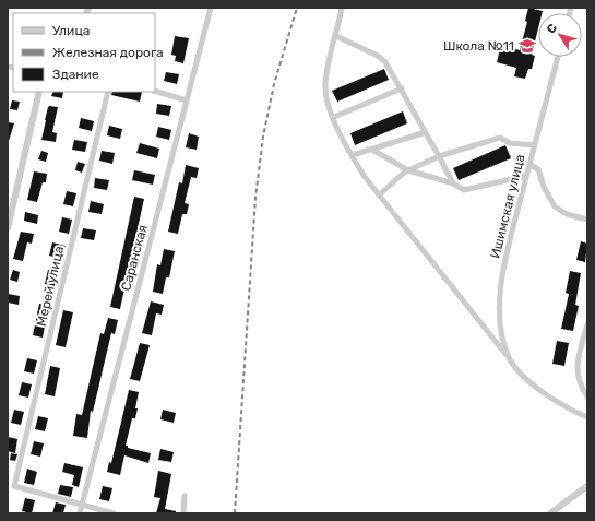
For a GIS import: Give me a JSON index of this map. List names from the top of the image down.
{
  "streets": {
    "street": ["Ишимская улица", "Саранская", "Мерей улица"]
  },
  "crossings": [
    ["Саранская", "Мерей улица"]
  ],
  "places": {
    "school or university": ["Школа №11"]
  },
  "legend": ["Улица", "Железная дорога", "Здание"],
  "north": "top left"
}
